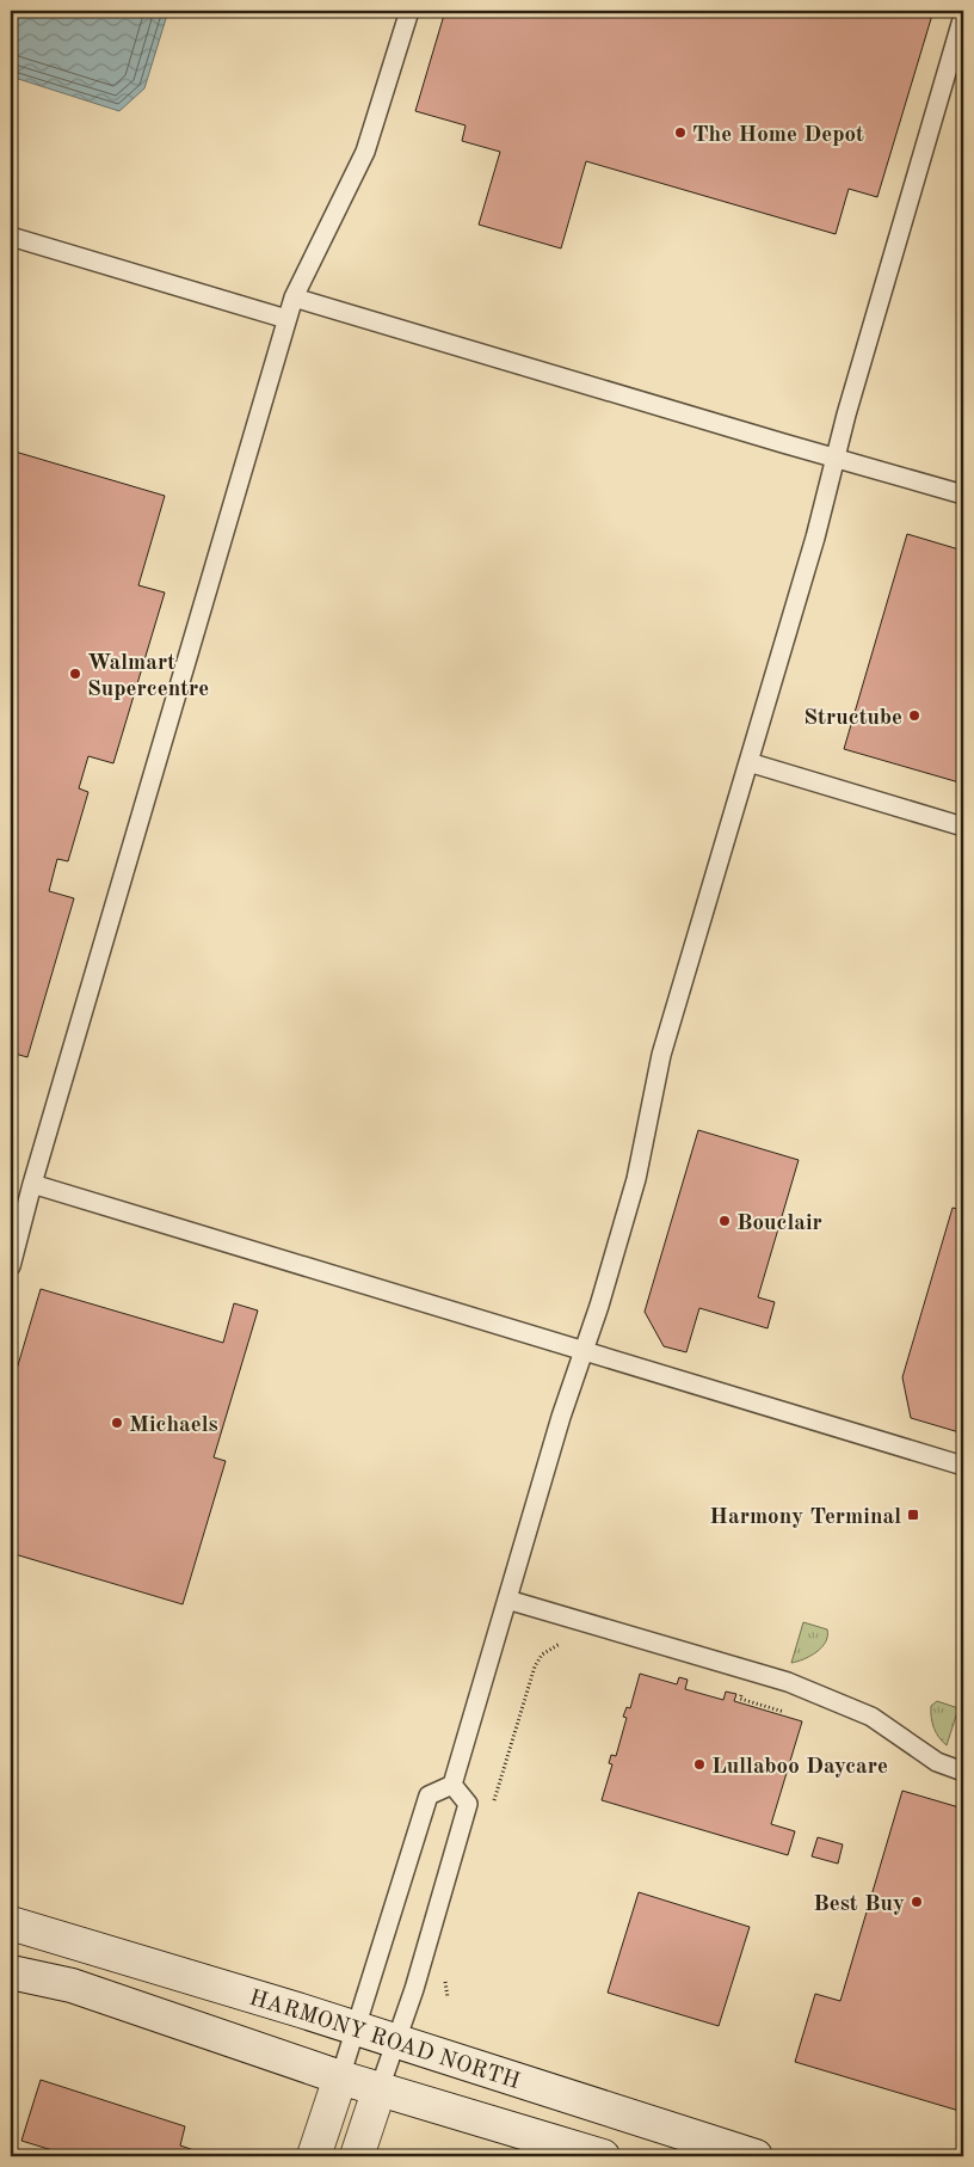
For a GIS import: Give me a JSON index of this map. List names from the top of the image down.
{
  "streets": {
    "main road": ["HARMONY ROAD NORTH"]
  },
  "places": {
    "other": [
      "The Home Depot",
      "Walmart Supercentre",
      "Structube",
      "Bouclair",
      "Michaels",
      "Lullaboo Daycare",
      "Best Buy"
    ],
    "transit": ["Harmony Terminal"]
  }
}
